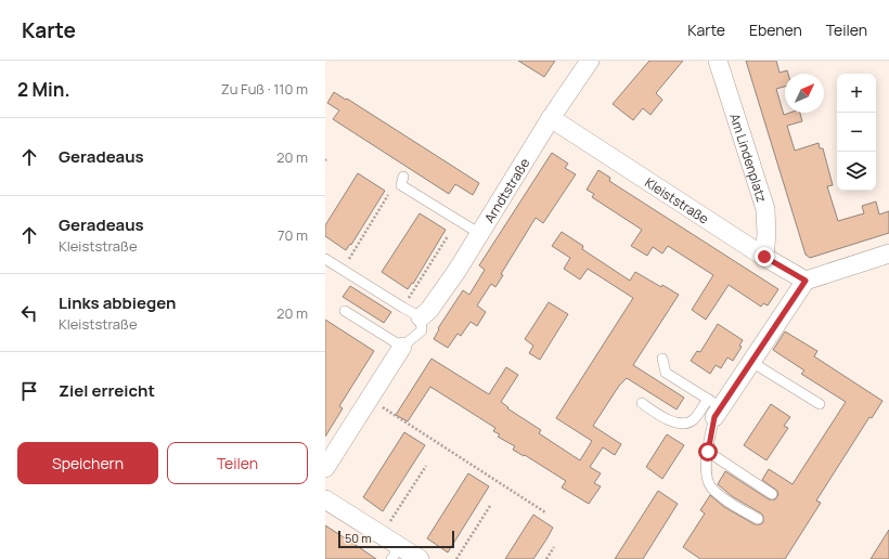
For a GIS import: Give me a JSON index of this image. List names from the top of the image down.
{
  "streets": {
    "street": ["Am Lindenplatz", "Arndtstraße", "Kleiststraße"]
  },
  "crossings": [
    ["Am Lindenplatz", "Kleiststraße"],
    ["Arndtstraße", "Kleiststraße"]
  ],
  "scale_bar": "50 m",
  "north": "top right",
  "page": {
    "header": "Karte",
    "nav": ["Karte", "Ebenen", "Teilen"],
    "heading": ["2 Min.", "Zu Fuß · 110 m"],
    "map_buttons": ["+", "−"],
    "list": [
      ["Geradeaus", "20 m"],
      ["Geradeaus", "Kleiststraße", "70 m"],
      ["Links abbiegen", "Kleiststraße", "20 m"],
      "Ziel erreicht"
    ],
    "buttons": ["Speichern", "Teilen"],
    "scale": "50 m"
  }
}
